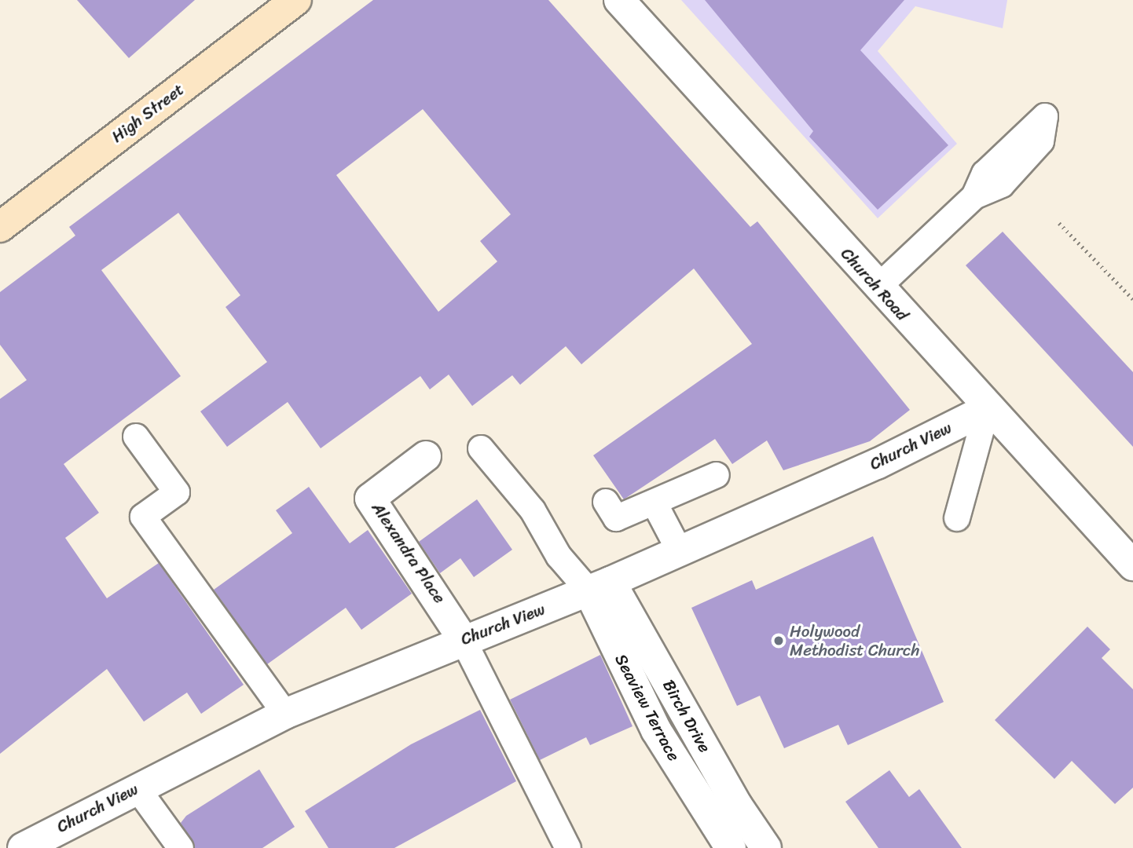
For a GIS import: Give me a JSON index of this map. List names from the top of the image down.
{
  "streets": {
    "main road": ["High Street"],
    "street": [
      "Church Road",
      "Church View",
      "Alexandra Place",
      "Seaview Terrace",
      "Birch Drive"
    ]
  },
  "crossings": [
    ["Church Road", "Church View"],
    ["Church View", "Alexandra Place"],
    ["Church View", "Seaview Terrace"],
    ["Church View", "Birch Drive"],
    ["Seaview Terrace", "Birch Drive"]
  ],
  "places": ["Holywood Methodist Church"]
}
